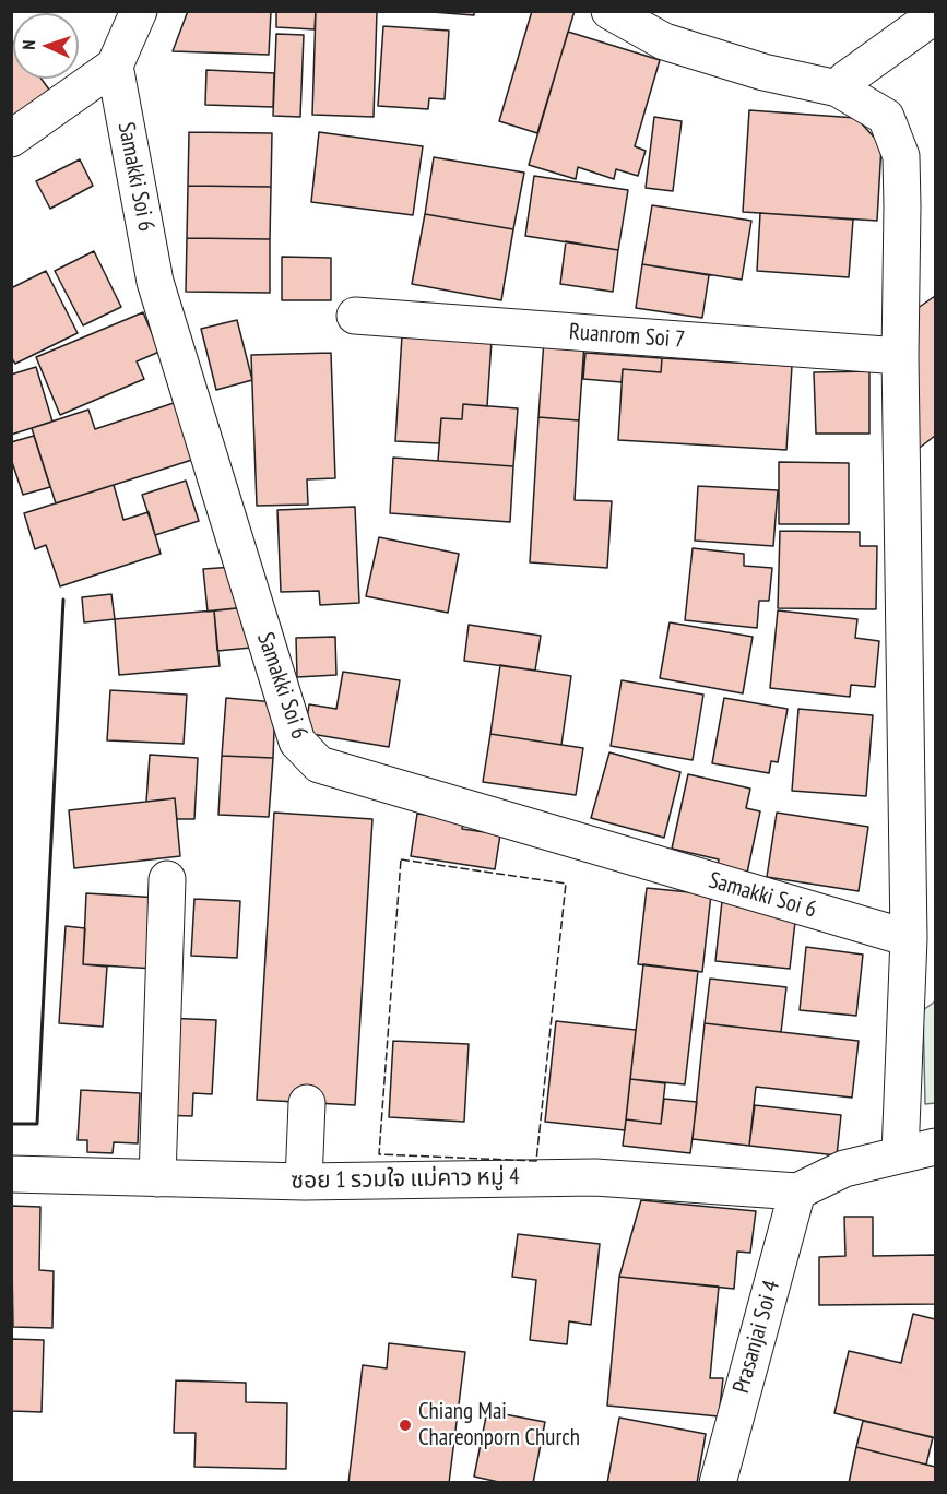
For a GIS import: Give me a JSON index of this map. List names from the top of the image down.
{
  "streets": {
    "street": [
      "Samakki Soi 6",
      "Ruanrom Soi 7",
      "ซอย 1 รวมใจ แม่คาว หมู่ 4",
      "Prasanjai Soi 4"
    ]
  },
  "crossings": [
    ["ซอย 1 รวมใจ แม่คาว หมู่ 4", "Prasanjai Soi 4"]
  ],
  "places": ["Chiang Mai Chareonporn Church"],
  "north": "left"
}
